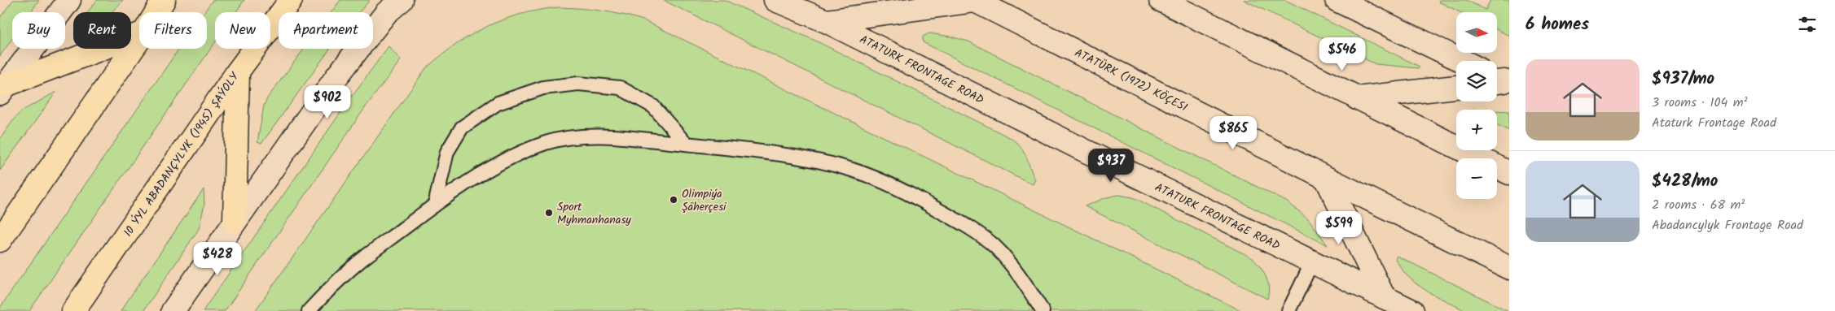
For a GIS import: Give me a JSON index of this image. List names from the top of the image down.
{
  "streets": {
    "main road": ["ATATURK FRONTAGE ROAD", "ATATÜRK (1972) KÖÇESI", "10 ÝYL ABADANÇYLYK (1945) ŞAÝOLY"]
  },
  "places": ["Olimpiýa Şäherçesi", "Sport Myhmanhanasy"],
  "north": "right",
  "page": {
    "heading": "6 homes",
    "map_buttons": ["+", "−"],
    "chip": [
      "Buy",
      "Rent",
      "Filters",
      "New",
      "Apartment"
    ],
    "price": [
      "$546",
      "$902",
      "$865",
      "$937",
      "$599",
      "$428"
    ],
    "list": [
      {
        "name": "$937/mo",
        "note": "3 rooms · 104 m² · Ataturk Frontage Road"
      },
      {
        "name": "$428/mo",
        "note": "2 rooms · 68 m² · Abadancylyk Frontage Road"
      }
    ]
  }
}
